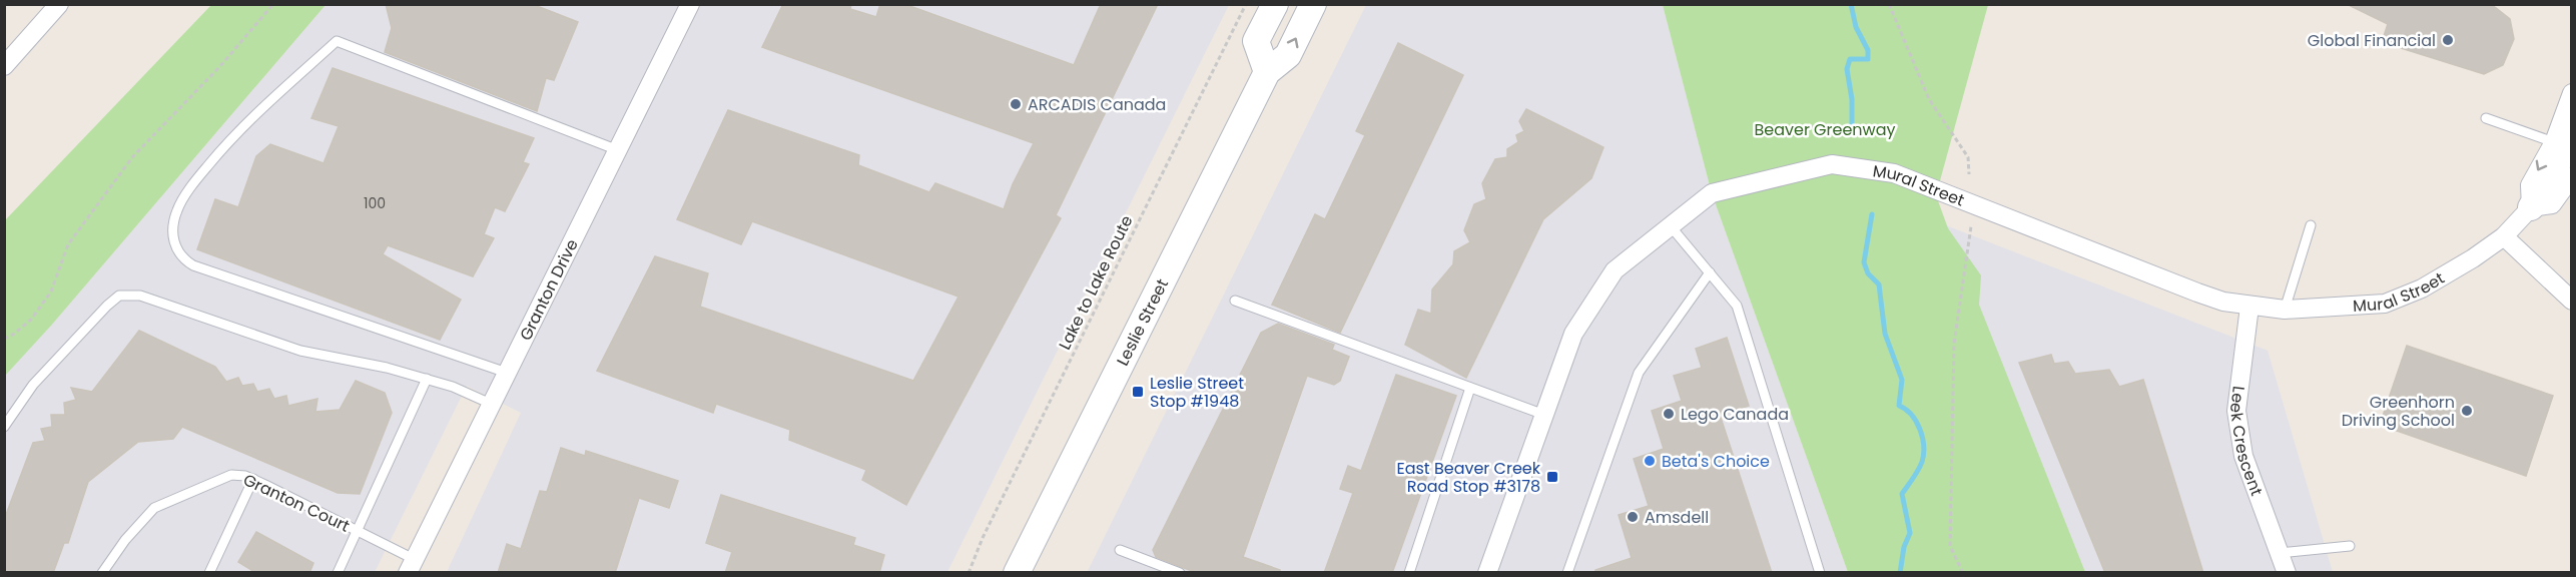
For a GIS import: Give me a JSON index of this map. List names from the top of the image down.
{
  "streets": {
    "main road": ["Leslie Street"],
    "street": ["Mural Street", "Granton Drive", "Leek Crescent"],
    "lane": ["Granton Court"],
    "path": ["Lake to Lake Route"]
  },
  "crossings": [
    ["Mural Street", "Leek Crescent"],
    ["Granton Drive", "Granton Court"]
  ],
  "parks": ["Beaver Greenway"],
  "places": {
    "other": [
      "Global Financial",
      "ARCADIS Canada",
      "Greenhorn Driving School",
      "Lego Canada",
      "Beta's Choice",
      "Amsdell"
    ],
    "transit": ["Leslie Street Stop #1948", "East Beaver Creek Road Stop #3178"]
  },
  "house_numbers": ["100"]
}
